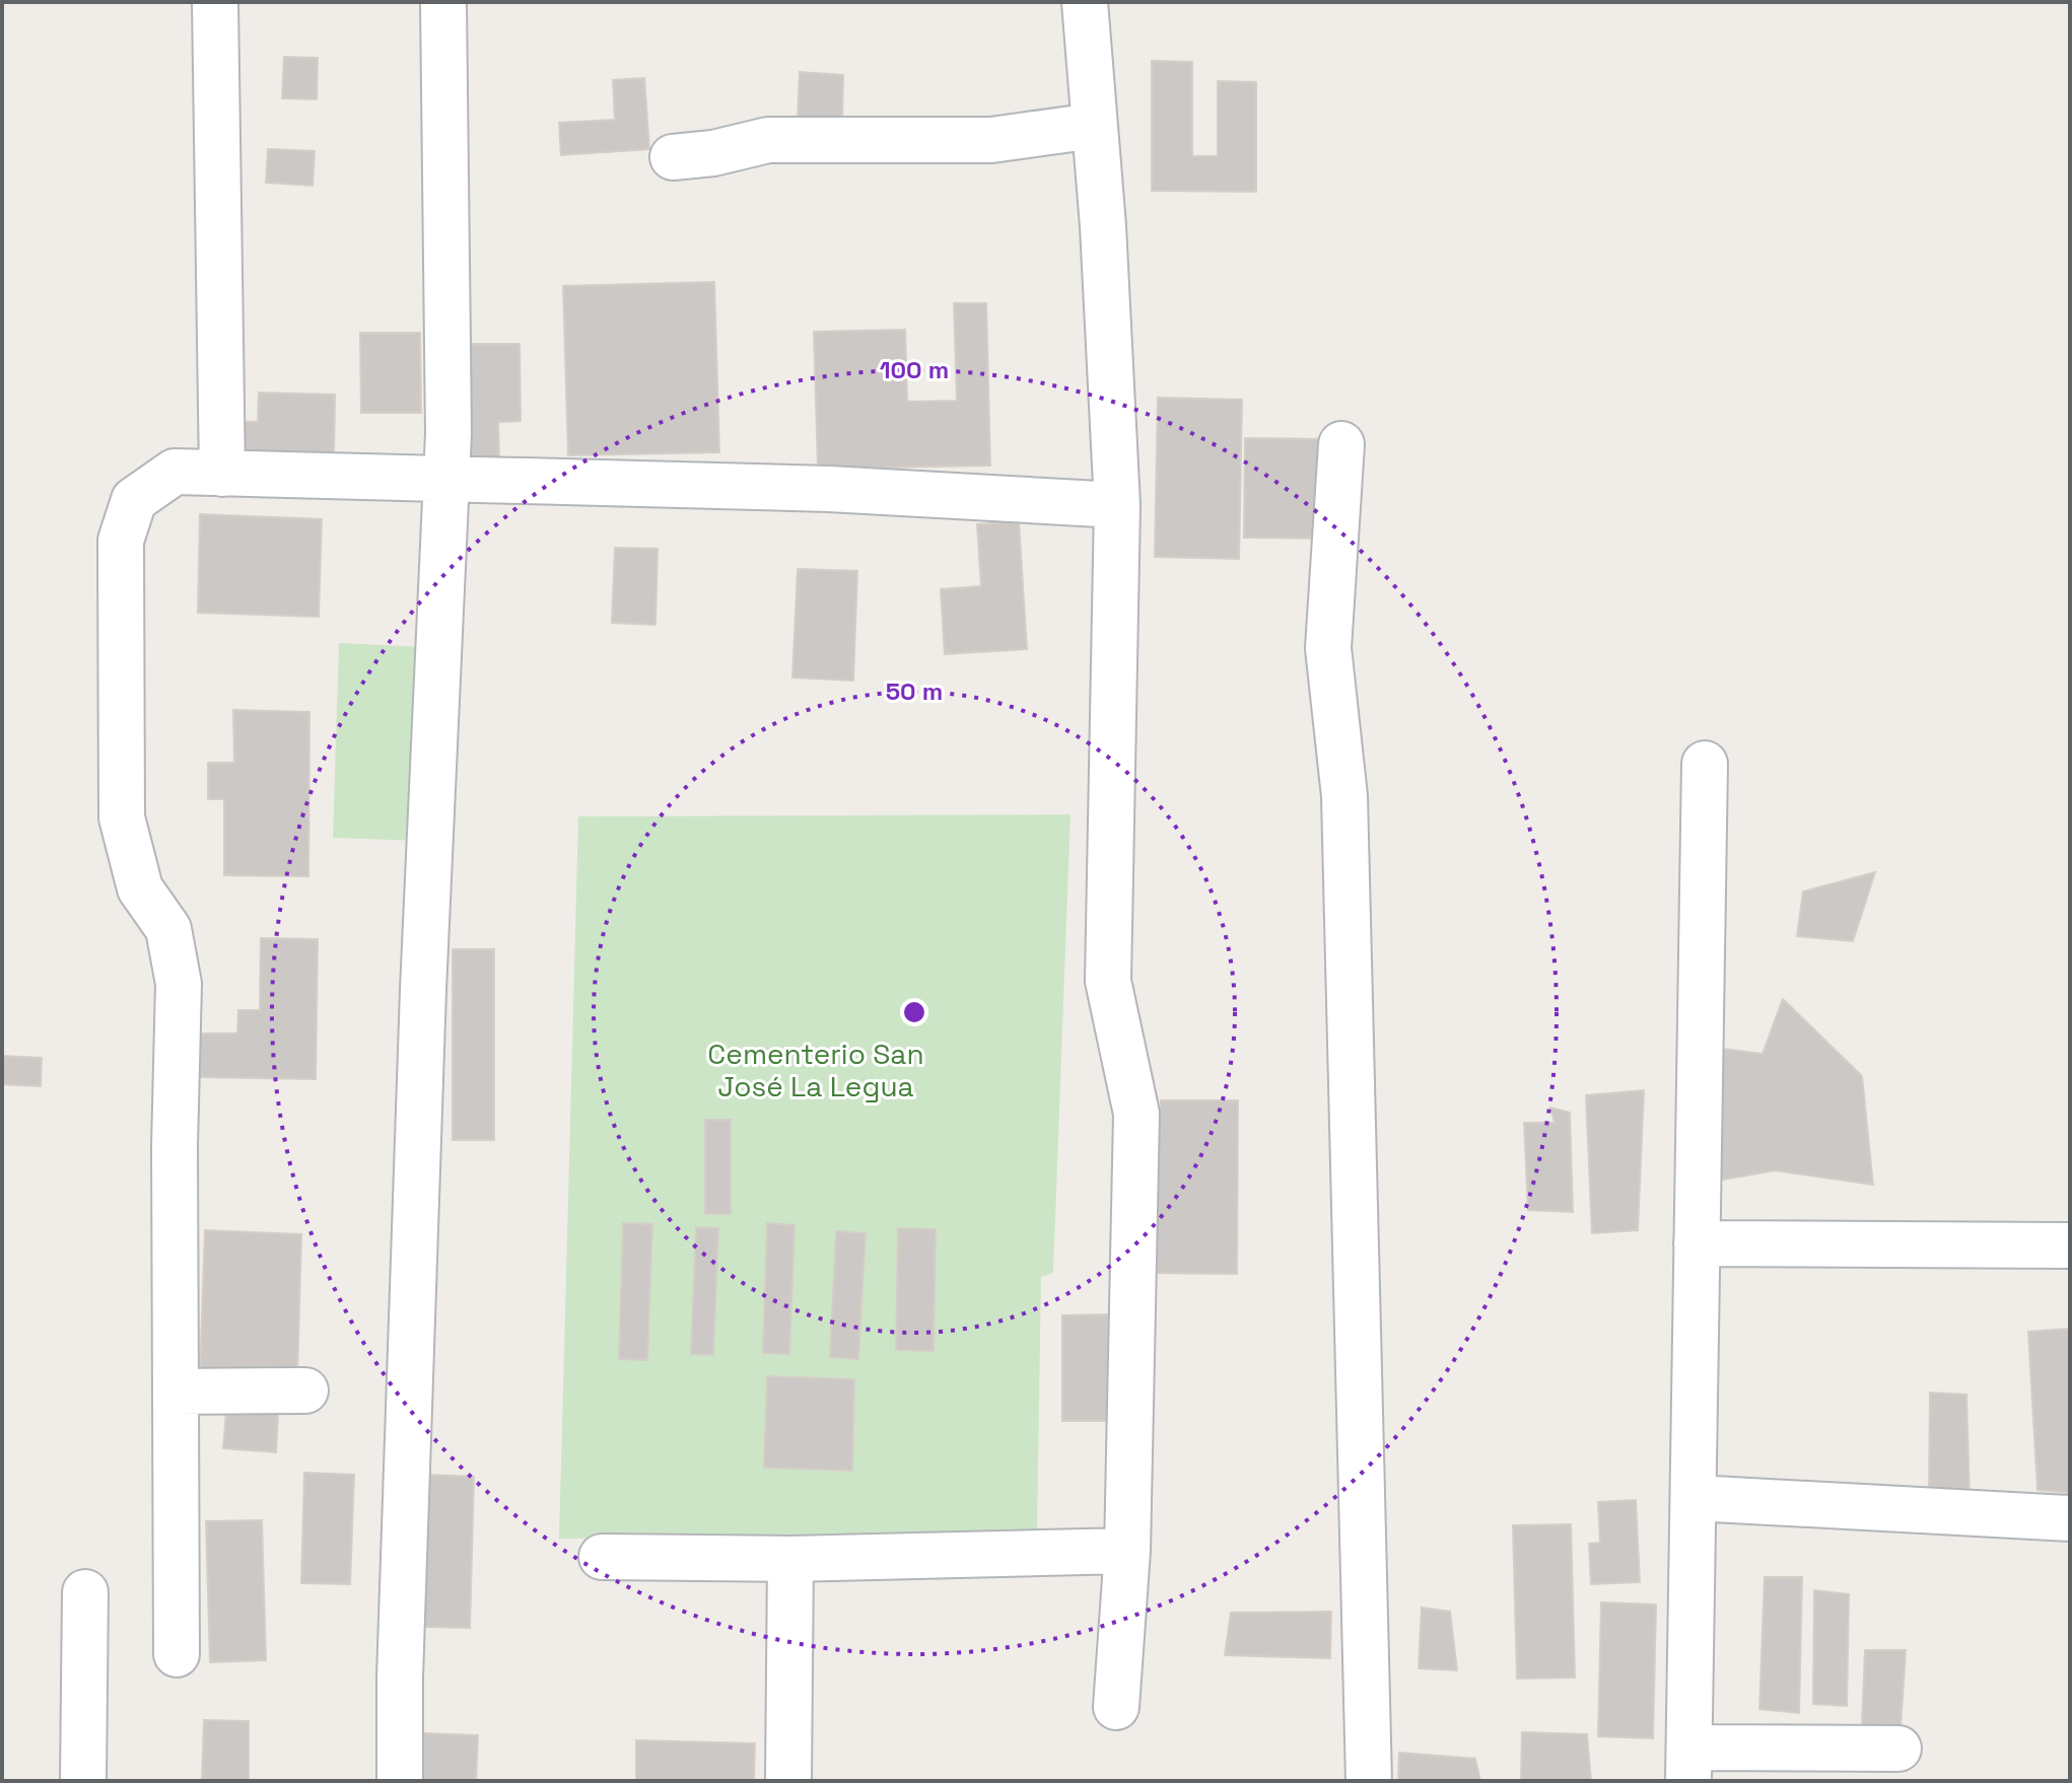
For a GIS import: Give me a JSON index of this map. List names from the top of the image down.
{
  "parks": ["Cementerio San José La Legua"],
  "rings": ["100 m", "50 m"]
}
